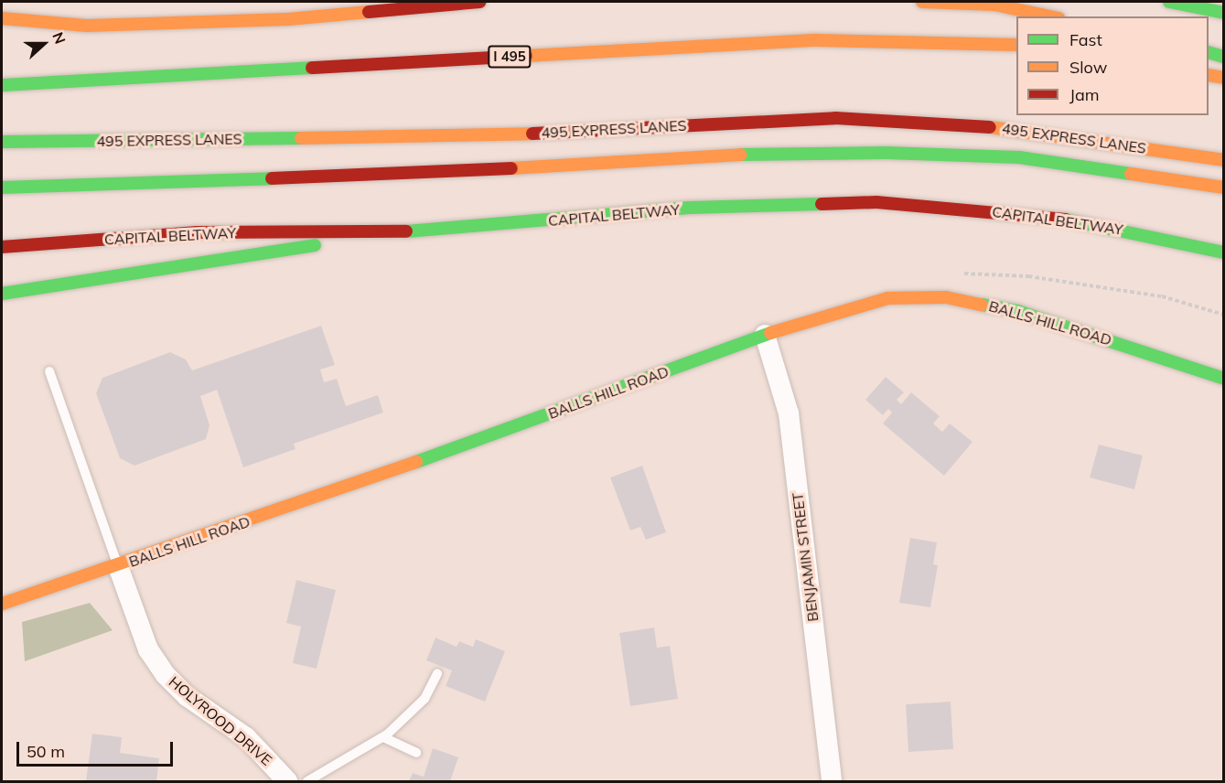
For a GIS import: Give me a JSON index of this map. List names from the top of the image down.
{
  "streets": {
    "main road": [
      "I 495",
      "495 EXPRESS LANES",
      "CAPITAL BELTWAY",
      "BALLS HILL ROAD"
    ],
    "street": ["BENJAMIN STREET", "HOLYROOD DRIVE"]
  },
  "crossings": [
    ["BALLS HILL ROAD", "BENJAMIN STREET"],
    ["BALLS HILL ROAD", "HOLYROOD DRIVE"]
  ],
  "legend": ["Fast", "Slow", "Jam"],
  "scale_bar": "50 m",
  "north": "right"
}
